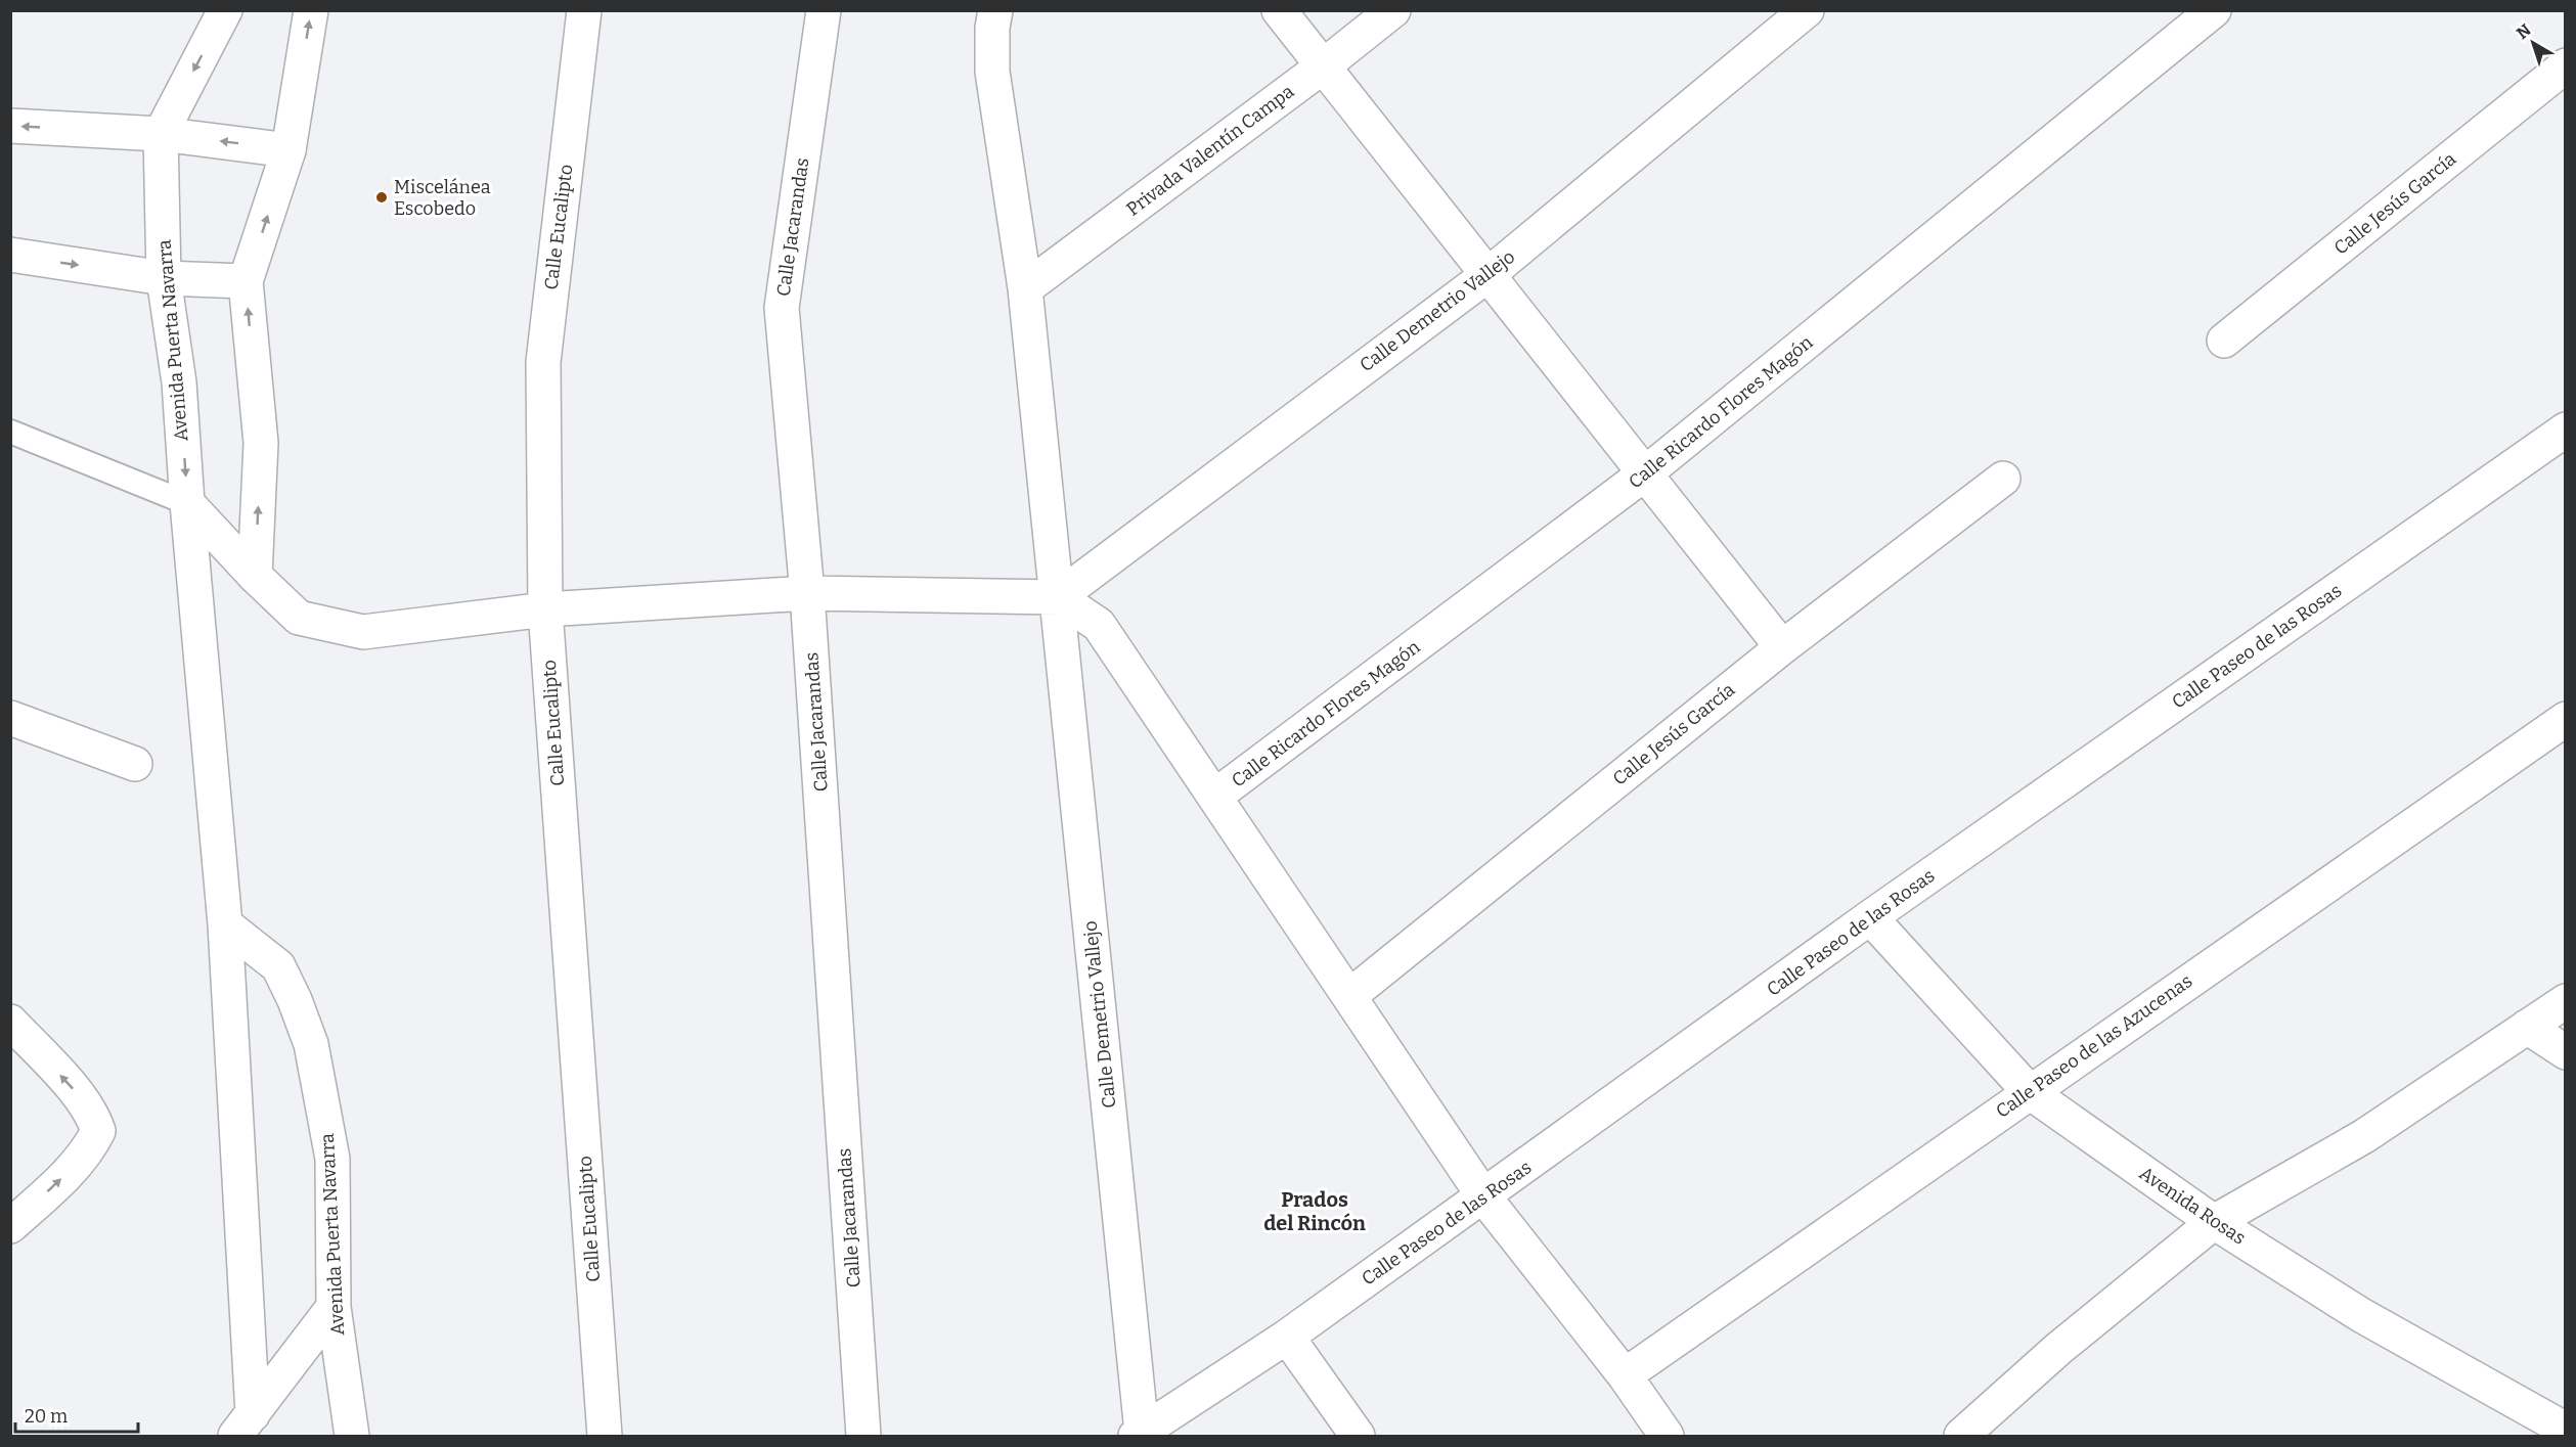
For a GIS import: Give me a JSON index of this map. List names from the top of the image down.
{
  "streets": {
    "street": [
      "Privada Valentín Campa",
      "Calle Jesús García",
      "Calle Eucalipto",
      "Calle Jacarandas",
      "Calle Demetrio Vallejo",
      "Avenida Puerta Navarra",
      "Calle Ricardo Flores Magón",
      "Calle Paseo de las Rosas",
      "Calle Paseo de las Azucenas",
      "Avenida Rosas"
    ]
  },
  "crossings": [
    ["Privada Valentín Campa", "Calle Demetrio Vallejo"],
    ["Calle Demetrio Vallejo", "Calle Paseo de las Rosas"],
    ["Calle Paseo de las Rosas", "Avenida Rosas"],
    ["Calle Paseo de las Azucenas", "Avenida Rosas"]
  ],
  "districts": ["Prados del Rincón"],
  "places": ["Miscelánea Escobedo"],
  "scale_bar": "20 m",
  "north": "top left"
}
